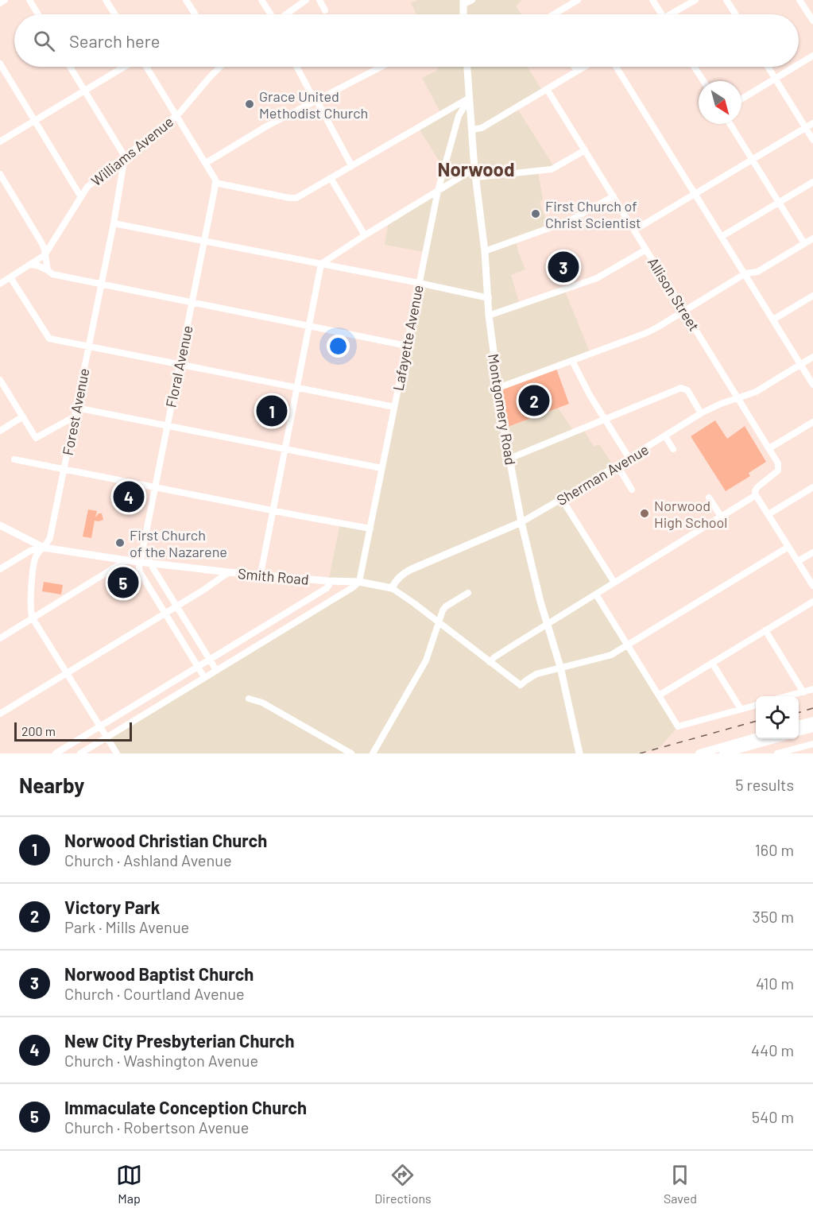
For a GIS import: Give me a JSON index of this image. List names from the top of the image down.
{
  "streets": {
    "main road": ["Montgomery Road", "Sherman Avenue", "Smith Road"],
    "street": [
      "Williams Avenue",
      "Allison Street",
      "Lafayette Avenue",
      "Floral Avenue",
      "Forest Avenue"
    ]
  },
  "crossings": [
    ["Williams Avenue", "Forest Avenue"],
    ["Allison Street", "Sherman Avenue"],
    ["Lafayette Avenue", "Montgomery Road"],
    ["Lafayette Avenue", "Smith Road"],
    ["Floral Avenue", "Smith Road"],
    ["Montgomery Road", "Sherman Avenue"],
    ["Montgomery Road", "Smith Road"],
    ["Forest Avenue", "Smith Road"],
    ["Sherman Avenue", "Smith Road"]
  ],
  "districts": ["Norwood"],
  "places": [
    "Grace United Methodist Church",
    "First Church of Christ Scientist",
    "Norwood High School",
    "First Church of the Nazarene"
  ],
  "scale_bar": "200 m",
  "north": "bottom right",
  "page": {
    "search": "Search here",
    "pins": [
      "3",
      "2",
      "1",
      "4",
      "5"
    ],
    "scale": "200 m",
    "heading": ["Nearby", "5 results"],
    "list": [
      {
        "mark": "1",
        "name": "Norwood Christian Church",
        "note": "Church · Ashland Avenue",
        "value": "160 m"
      },
      {
        "mark": "2",
        "name": "Victory Park",
        "note": "Park · Mills Avenue",
        "value": "350 m"
      },
      {
        "mark": "3",
        "name": "Norwood Baptist Church",
        "note": "Church · Courtland Avenue",
        "value": "410 m"
      },
      {
        "mark": "4",
        "name": "New City Presbyterian Church",
        "note": "Church · Washington Avenue",
        "value": "440 m"
      },
      {
        "mark": "5",
        "name": "Immaculate Conception Church",
        "note": "Church · Robertson Avenue",
        "value": "540 m"
      }
    ],
    "nav": ["Map", "Directions", "Saved"]
  }
}
